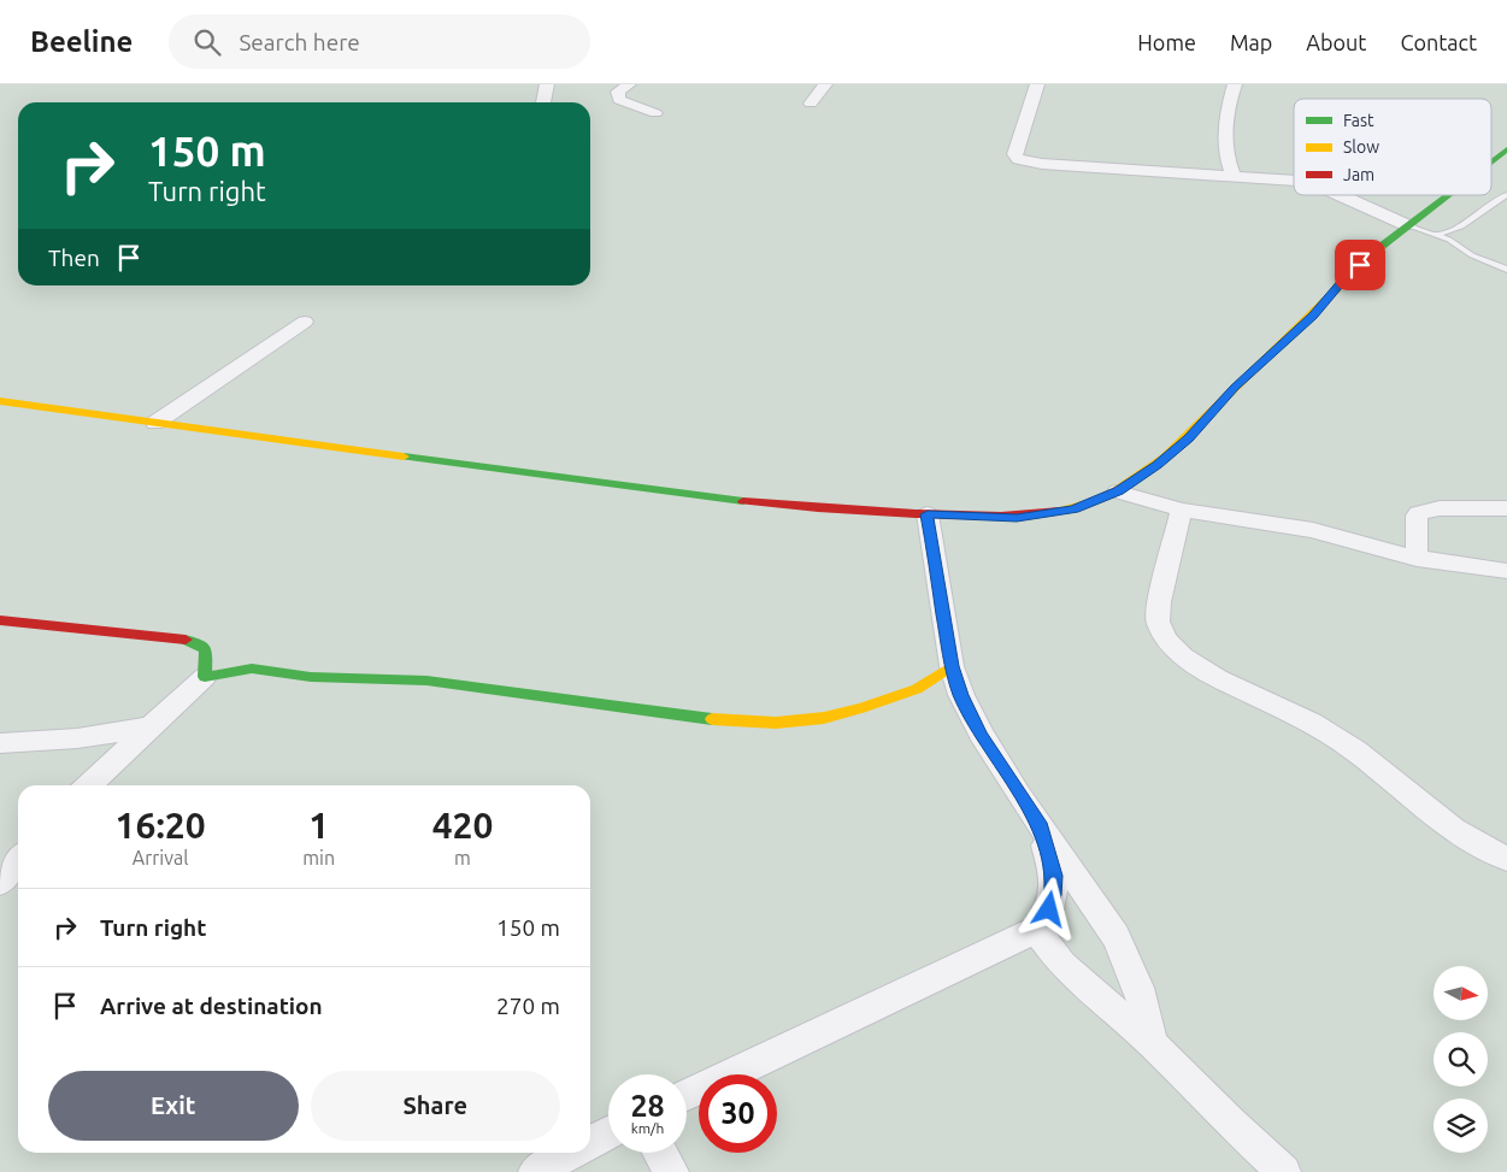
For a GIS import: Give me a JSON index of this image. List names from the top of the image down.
{
  "legend": ["Fast", "Slow", "Jam"],
  "north": "right",
  "page": {
    "header": "Beeline",
    "search": "Search here",
    "nav": [
      "Home",
      "Map",
      "About",
      "Contact"
    ],
    "turn": ["150 m", "Turn right"],
    "then": "Then",
    "eta": [
      "16:20",
      "Arrival",
      "1",
      "min",
      "420",
      "m"
    ],
    "list": [
      {
        "name": "Turn right",
        "value": "150 m"
      },
      {
        "name": "Arrive at destination",
        "value": "270 m"
      }
    ],
    "buttons": ["Exit", "Share"],
    "speed": "28 km/h",
    "limit": "30"
  }
}
